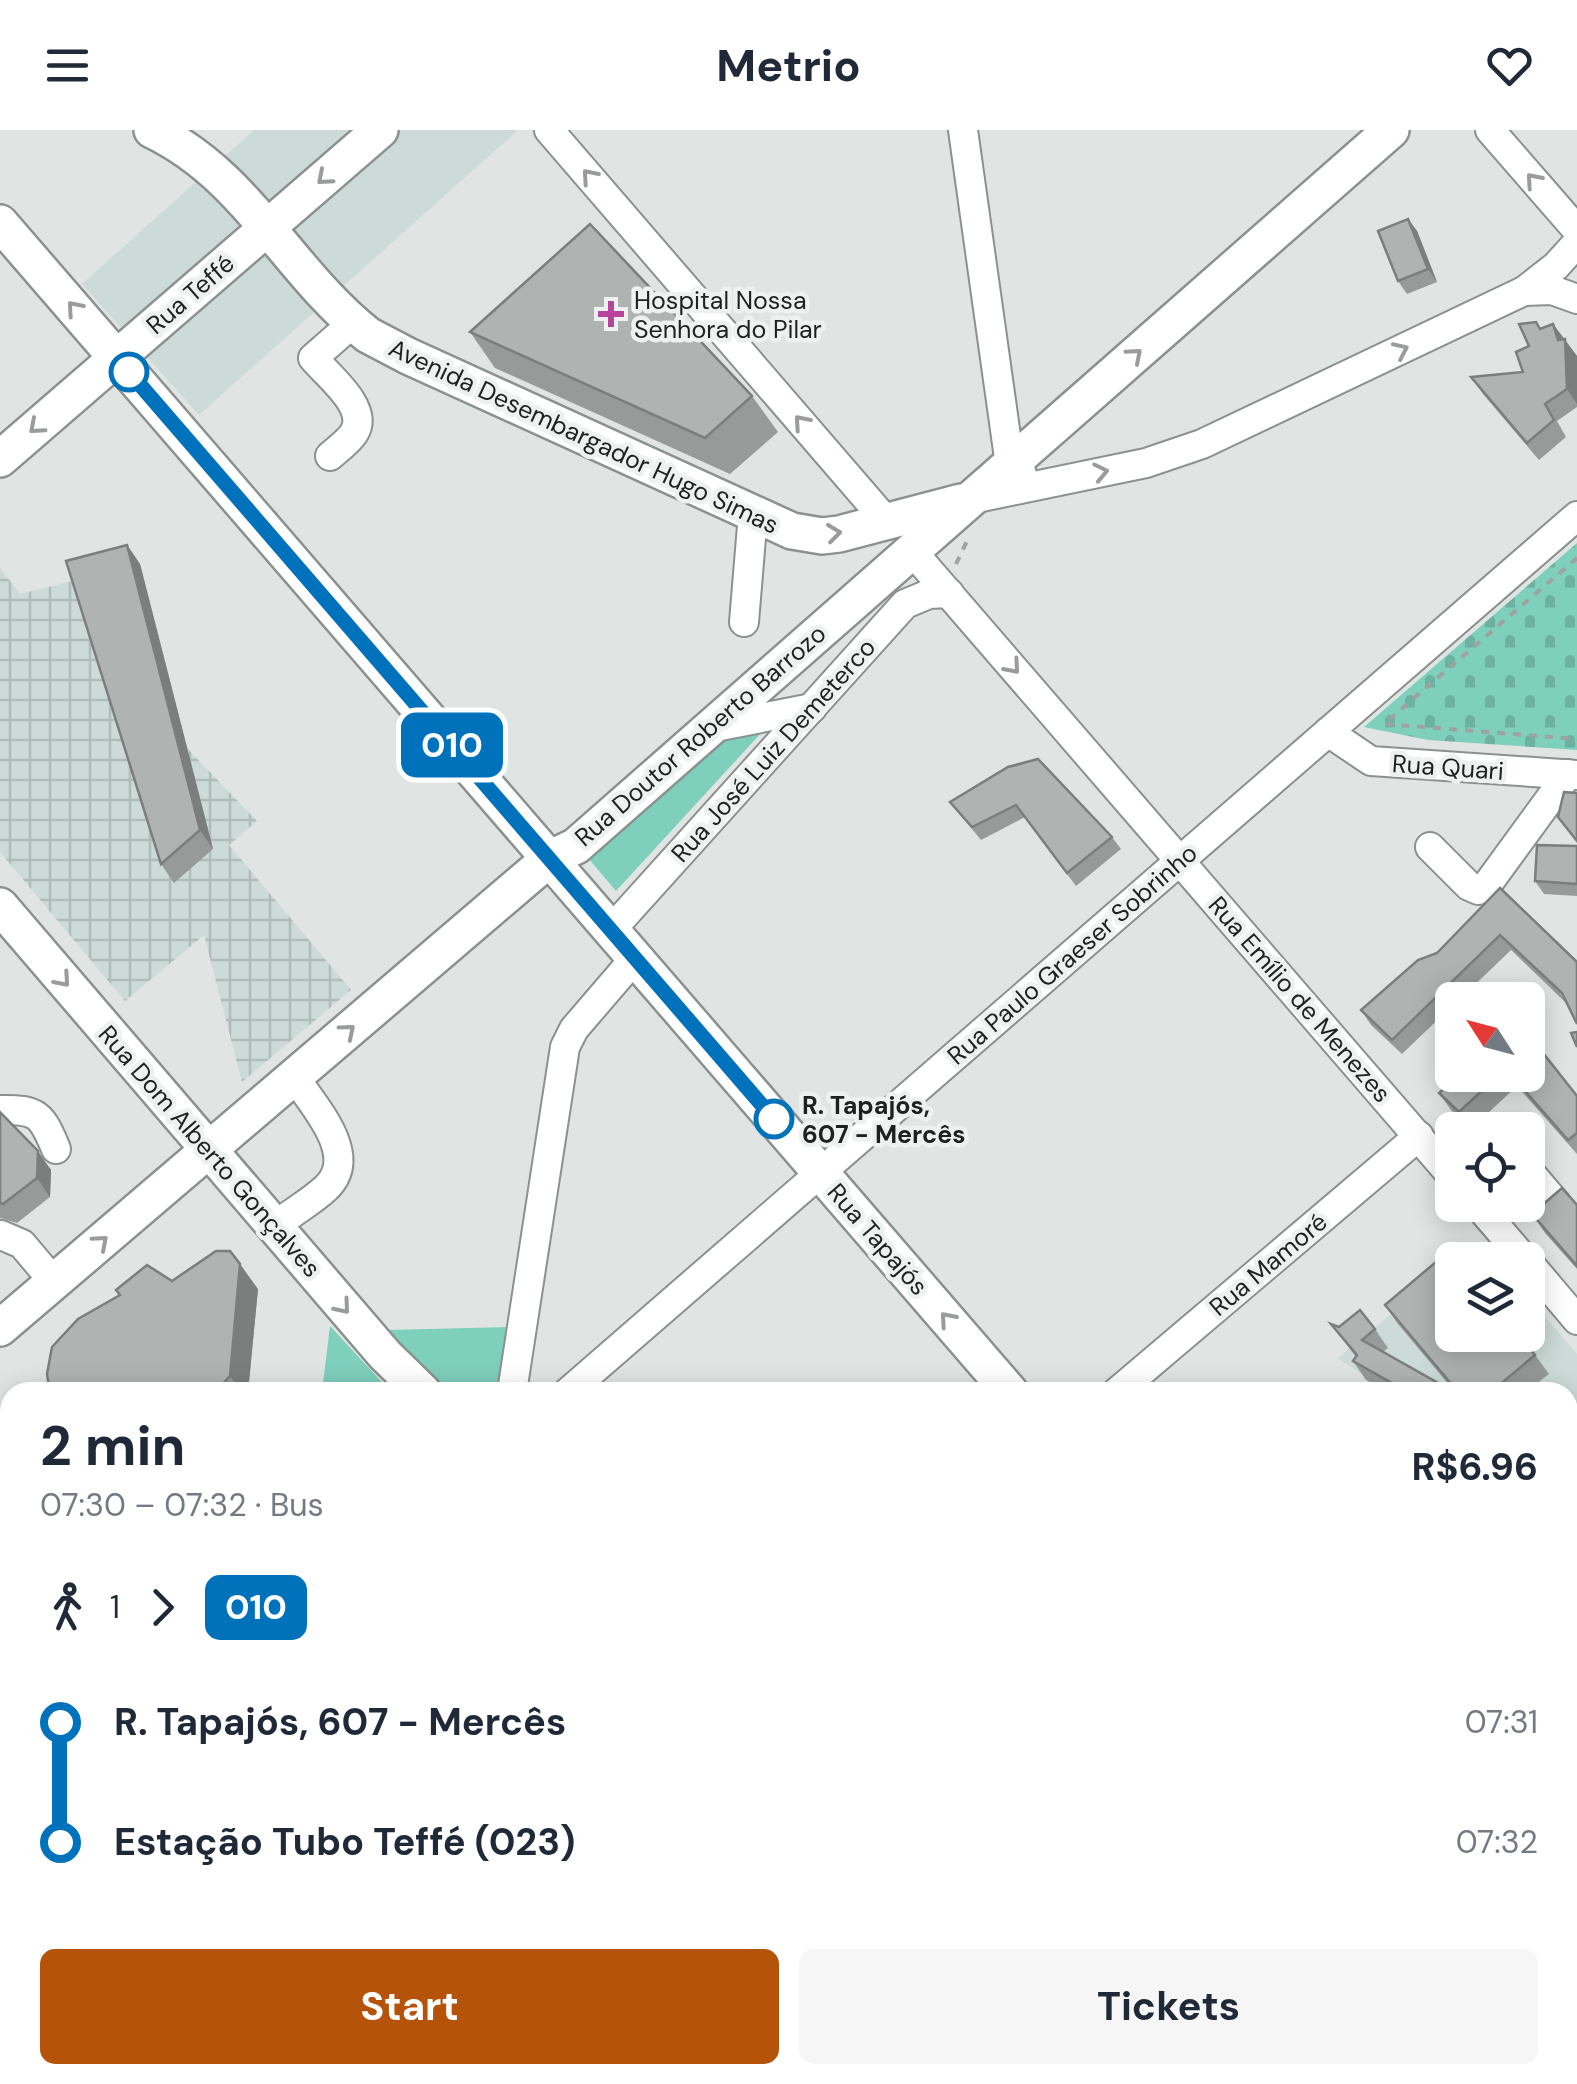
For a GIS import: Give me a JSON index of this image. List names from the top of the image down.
{
  "streets": {
    "main road": [
      "Rua Teffé",
      "Avenida Desembargador Hugo Simas",
      "Rua Doutor Roberto Barrozo",
      "Rua Dom Alberto Gonçalves",
      "Rua Tapajós"
    ],
    "street": [
      "Rua José Luiz Demeterco",
      "Rua Quari",
      "Rua Paulo Graeser Sobrinho",
      "Rua Emílio de Menezes",
      "Rua Mamoré"
    ]
  },
  "crossings": [
    ["Rua Teffé", "Avenida Desembargador Hugo Simas"],
    ["Rua Teffé", "Rua Tapajós"],
    ["Avenida Desembargador Hugo Simas", "Rua Doutor Roberto Barrozo"],
    ["Rua Doutor Roberto Barrozo", "Rua Emílio de Menezes"],
    ["Rua Doutor Roberto Barrozo", "Rua Dom Alberto Gonçalves"],
    ["Rua Doutor Roberto Barrozo", "Rua Tapajós"],
    ["Rua José Luiz Demeterco", "Rua Tapajós"],
    ["Rua Quari", "Rua Paulo Graeser Sobrinho"],
    ["Rua Paulo Graeser Sobrinho", "Rua Emílio de Menezes"],
    ["Rua Paulo Graeser Sobrinho", "Rua Tapajós"],
    ["Rua Emílio de Menezes", "Rua Mamoré"]
  ],
  "one_way": [
    "Rua Teffé",
    "Avenida Desembargador Hugo Simas",
    "Rua Doutor Roberto Barrozo",
    "Rua Emílio de Menezes",
    "Rua Dom Alberto Gonçalves"
  ],
  "places": {
    "health": ["Hospital Nossa Senhora do Pilar"],
    "other": ["R. Tapajós, 607 - Mercês"]
  },
  "lines": ["bus line 010"],
  "north": "top left",
  "page": {
    "header": "Metrio",
    "on_map": "010",
    "heading": ["2 min", "07:30 – 07:32 · Bus", "R$6.96"],
    "legs": ["1", "010"],
    "list": [
      {
        "name": "R. Tapajós, 607 - Mercês",
        "value": "07:31"
      },
      {
        "name": "Estação Tubo Teffé (023)",
        "value": "07:32"
      }
    ],
    "buttons": ["Start", "Tickets"]
  }
}
